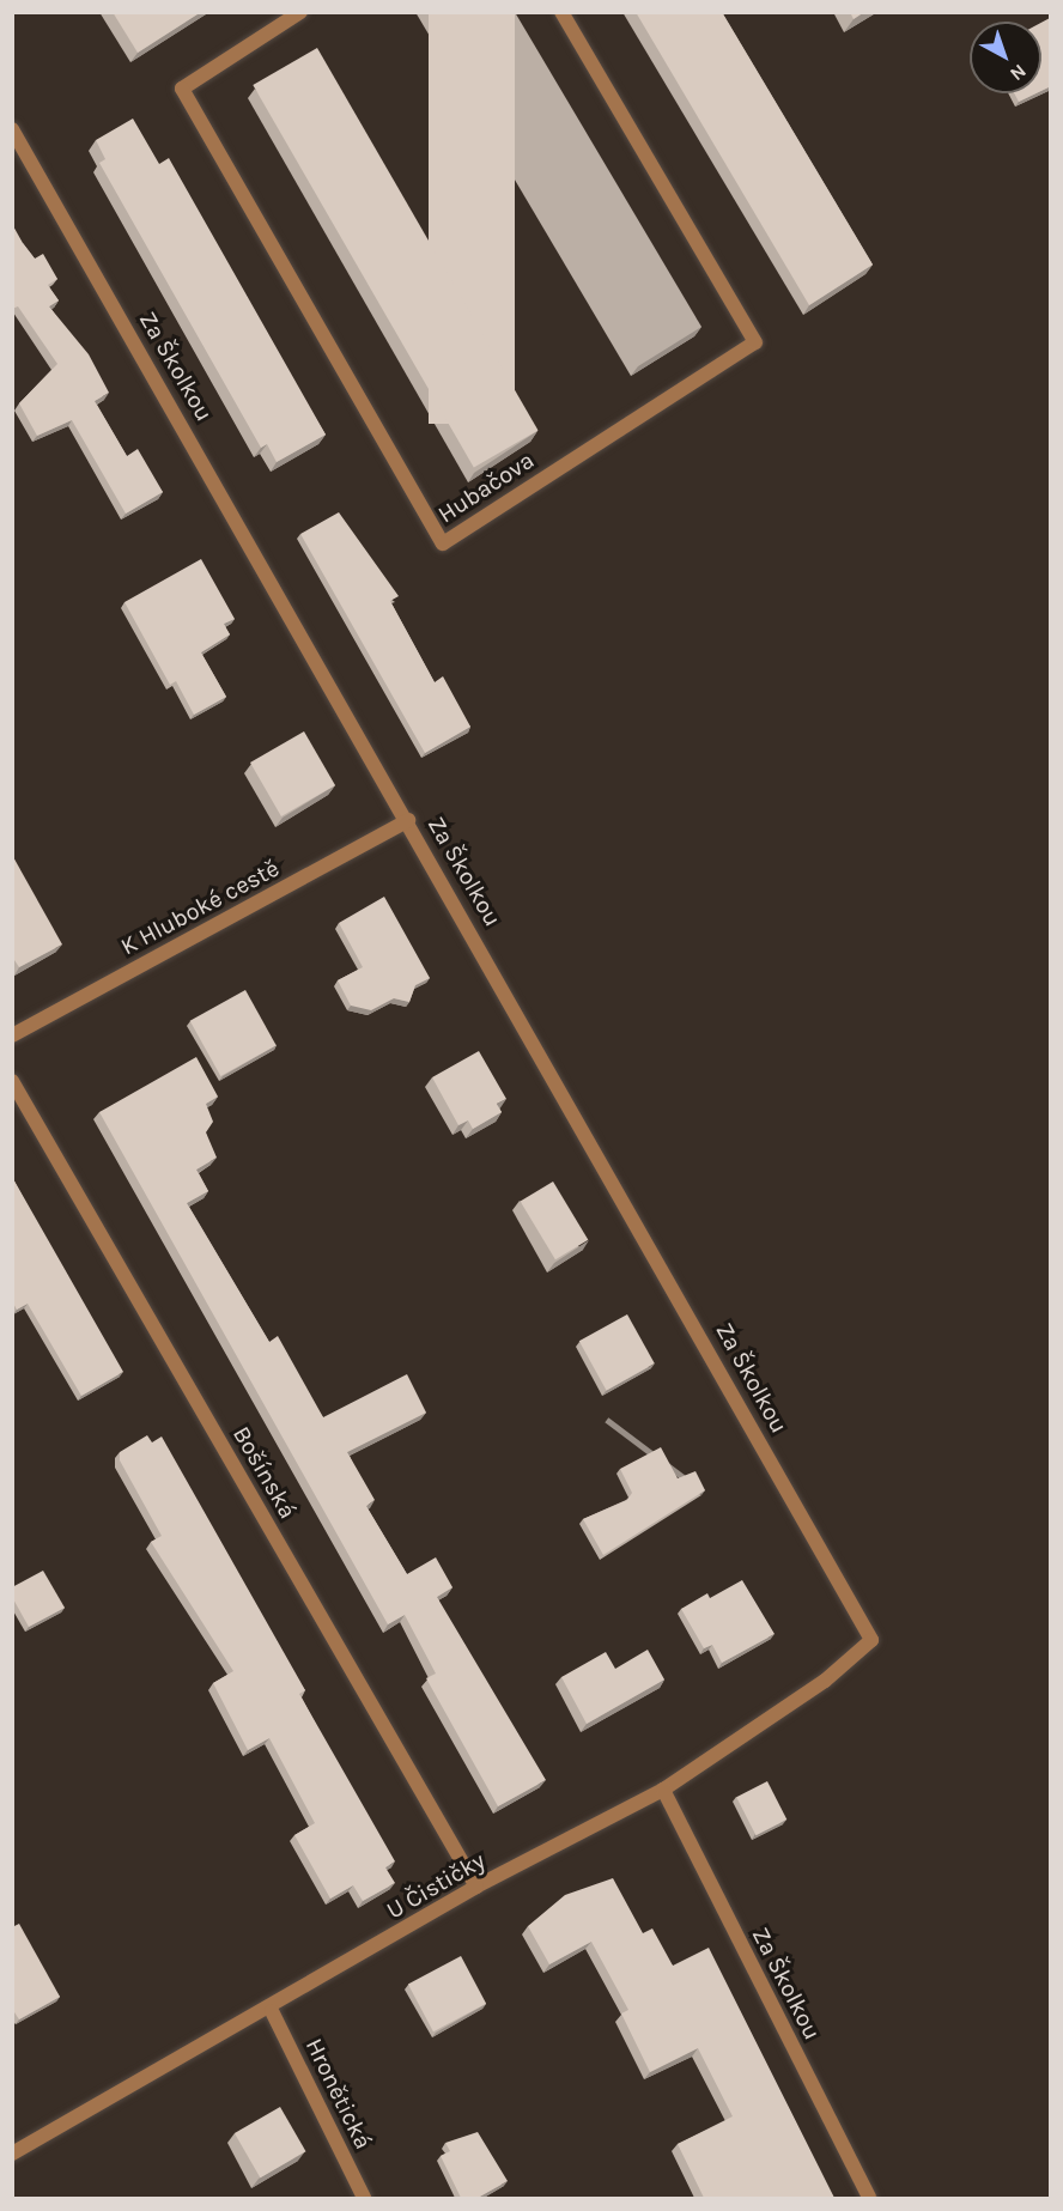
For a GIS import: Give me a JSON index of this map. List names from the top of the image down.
{
  "streets": {
    "street": [
      "Za Školkou",
      "Hubačova",
      "K Hluboké cestě",
      "Bošínská",
      "U Čističky",
      "Hronětická"
    ]
  },
  "crossings": [
    ["Za Školkou", "K Hluboké cestě"],
    ["Za Školkou", "U Čističky"],
    ["Bošínská", "U Čističky"],
    ["U Čističky", "Hronětická"]
  ],
  "north": "bottom right"
}
